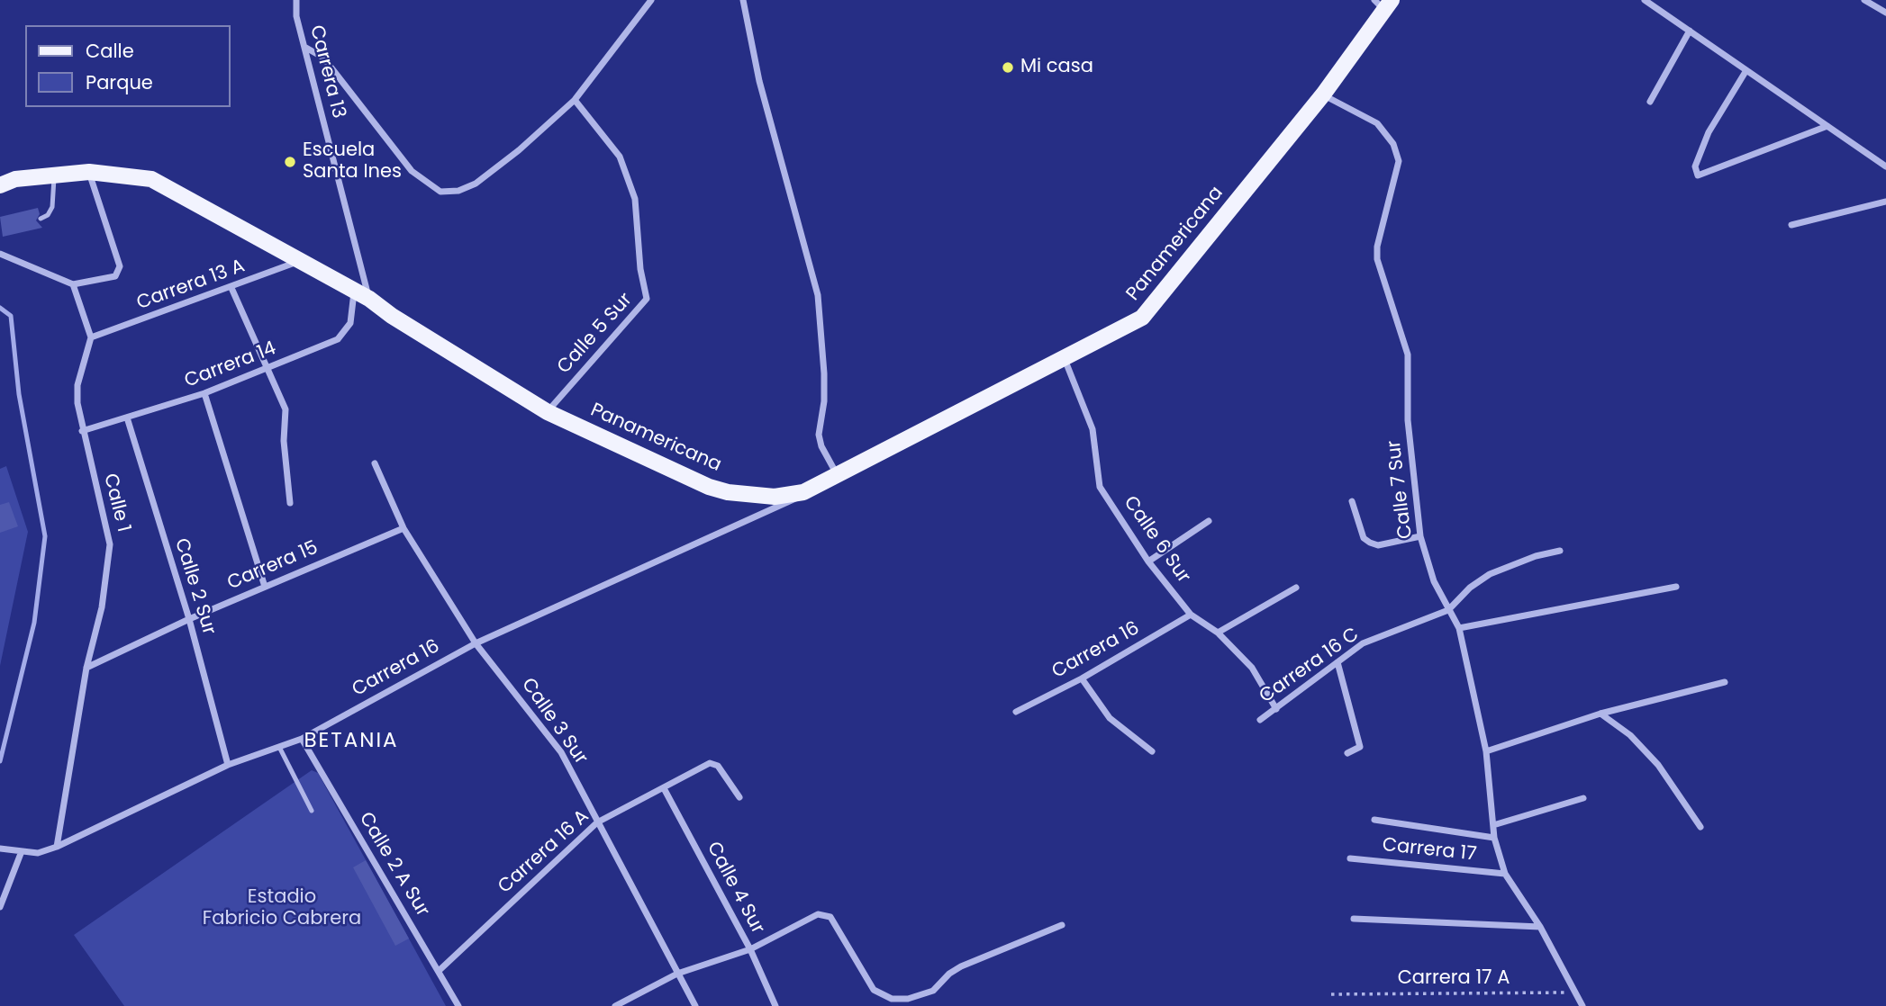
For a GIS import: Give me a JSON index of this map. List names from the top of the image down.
{
  "streets": {
    "main road": ["Panamericana"],
    "street": [
      "Carrera 13",
      "Carrera 13 A",
      "Calle 5 Sur",
      "Carrera 14",
      "Calle 7 Sur",
      "Calle 1",
      "Calle 6 Sur",
      "Carrera 15",
      "Calle 2 Sur",
      "Carrera 16",
      "Carrera 16 C",
      "Calle 3 Sur",
      "Carrera 17",
      "Carrera 16 A",
      "Calle 2 A Sur",
      "Calle 4 Sur"
    ],
    "path": ["Carrera 17 A"]
  },
  "crossings": [
    ["Carrera 13", "Panamericana"],
    ["Panamericana", "Carrera 13 A"],
    ["Panamericana", "Calle 5 Sur"],
    ["Panamericana", "Carrera 14"],
    ["Panamericana", "Calle 7 Sur"],
    ["Panamericana", "Calle 6 Sur"],
    ["Panamericana", "Carrera 16"],
    ["Carrera 13 A", "Calle 1"],
    ["Carrera 14", "Calle 1"],
    ["Carrera 14", "Calle 2 Sur"],
    ["Calle 7 Sur", "Carrera 16 C"],
    ["Calle 7 Sur", "Carrera 17"],
    ["Calle 7 Sur", "Carrera 17 A"],
    ["Calle 1", "Carrera 15"],
    ["Calle 1", "Carrera 16"],
    ["Calle 6 Sur", "Carrera 16"],
    ["Calle 6 Sur", "Carrera 16 C"],
    ["Carrera 15", "Calle 2 Sur"],
    ["Carrera 15", "Calle 3 Sur"],
    ["Calle 2 Sur", "Carrera 16"],
    ["Carrera 16", "Calle 3 Sur"],
    ["Carrera 16", "Calle 2 A Sur"],
    ["Calle 3 Sur", "Carrera 16 A"],
    ["Carrera 16 A", "Calle 2 A Sur"],
    ["Carrera 16 A", "Calle 4 Sur"]
  ],
  "districts": ["BETANIA"],
  "parks": ["Estadio Fabricio Cabrera"],
  "places": ["Mi casa", "Escuela Santa Ines"],
  "legend": ["Calle", "Parque"]
}
